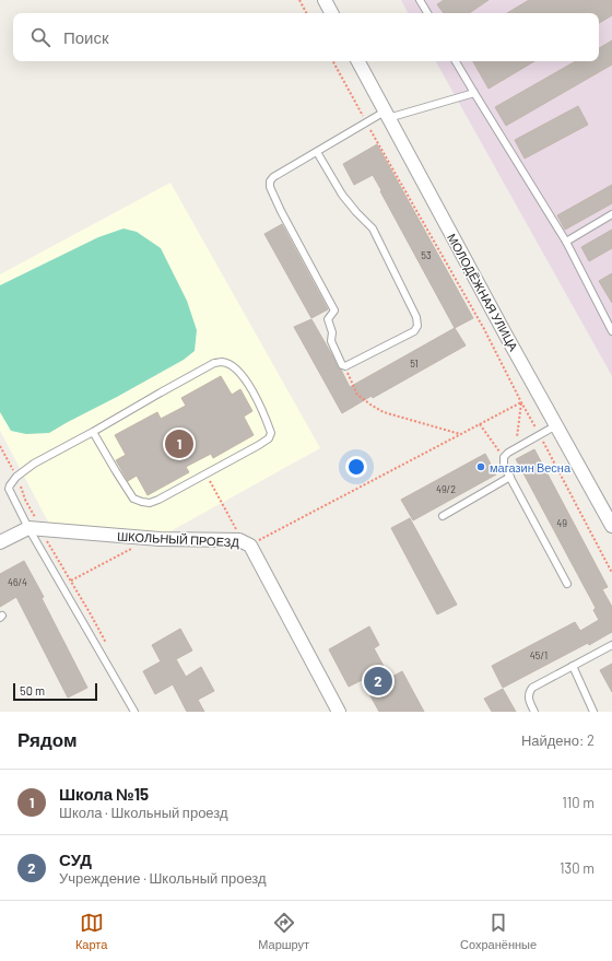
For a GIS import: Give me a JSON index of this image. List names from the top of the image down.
{
  "streets": {
    "street": ["МОЛОДЁЖНАЯ УЛИЦА", "ШКОЛЬНЫЙ ПРОЕЗД"]
  },
  "places": ["магазин Весна"],
  "house_numbers": [
    "53",
    "51",
    "49/2",
    "49",
    "46/4",
    "45/1"
  ],
  "scale_bar": "50 m",
  "page": {
    "search": "Поиск",
    "pins": ["1", "2"],
    "scale": "50 m",
    "heading": ["Рядом", "Найдено: 2"],
    "list": [
      {
        "mark": "1",
        "name": "Школа №15",
        "note": "Школа · Школьный проезд",
        "value": "110 m"
      },
      {
        "mark": "2",
        "name": "СУД",
        "note": "Учреждение · Школьный проезд",
        "value": "130 m"
      }
    ],
    "nav": ["Карта", "Маршрут", "Сохранённые"]
  }
}
